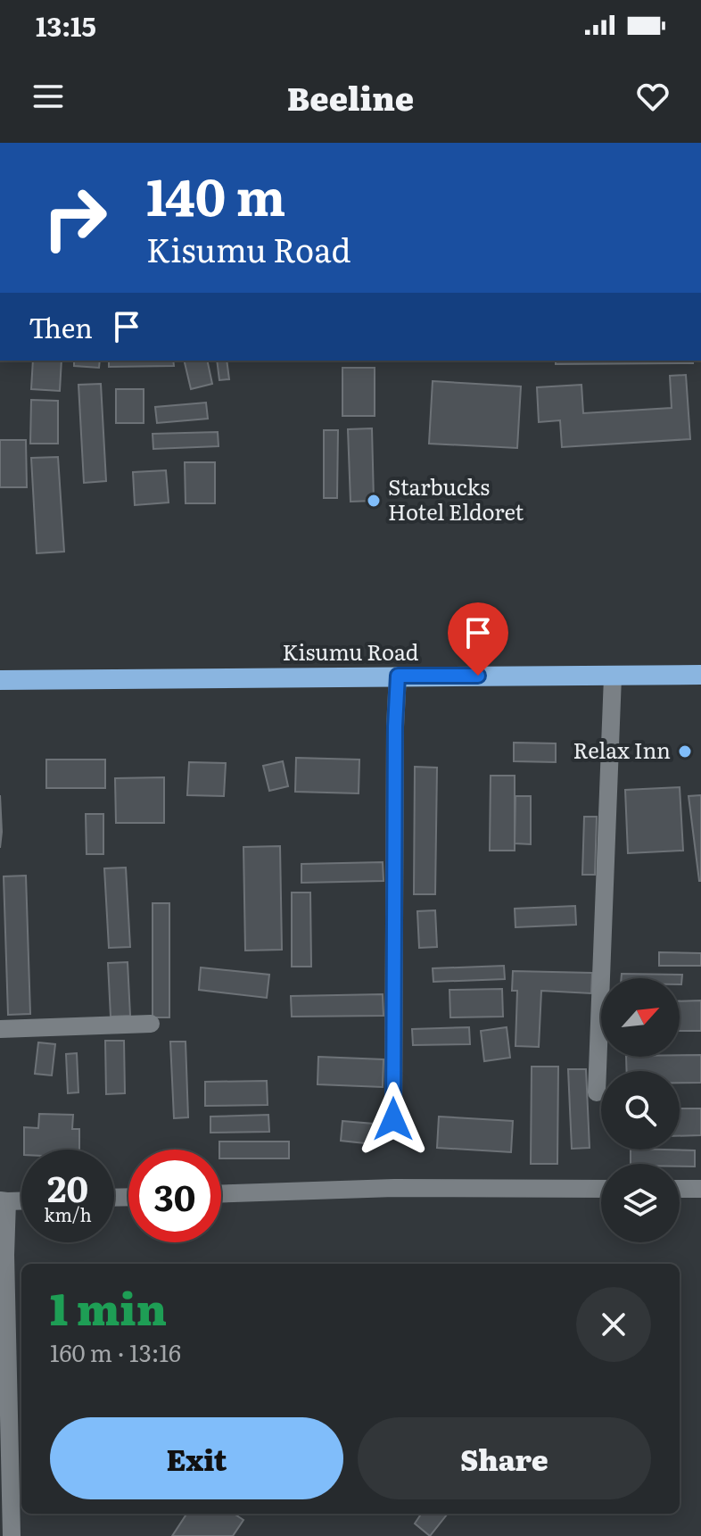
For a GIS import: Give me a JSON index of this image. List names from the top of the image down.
{
  "streets": {
    "highway": ["Kisumu Road"]
  },
  "places": ["Starbucks Hotel Eldoret", "Relax Inn"],
  "north": "top right",
  "page": {
    "status": "13:15",
    "header": "Beeline",
    "turn": ["140 m", "Kisumu Road"],
    "then": "Then",
    "speed": "20 km/h",
    "limit": "30",
    "heading": ["1 min", "160 m · 13:16"],
    "buttons": ["Exit", "Share"]
  }
}
